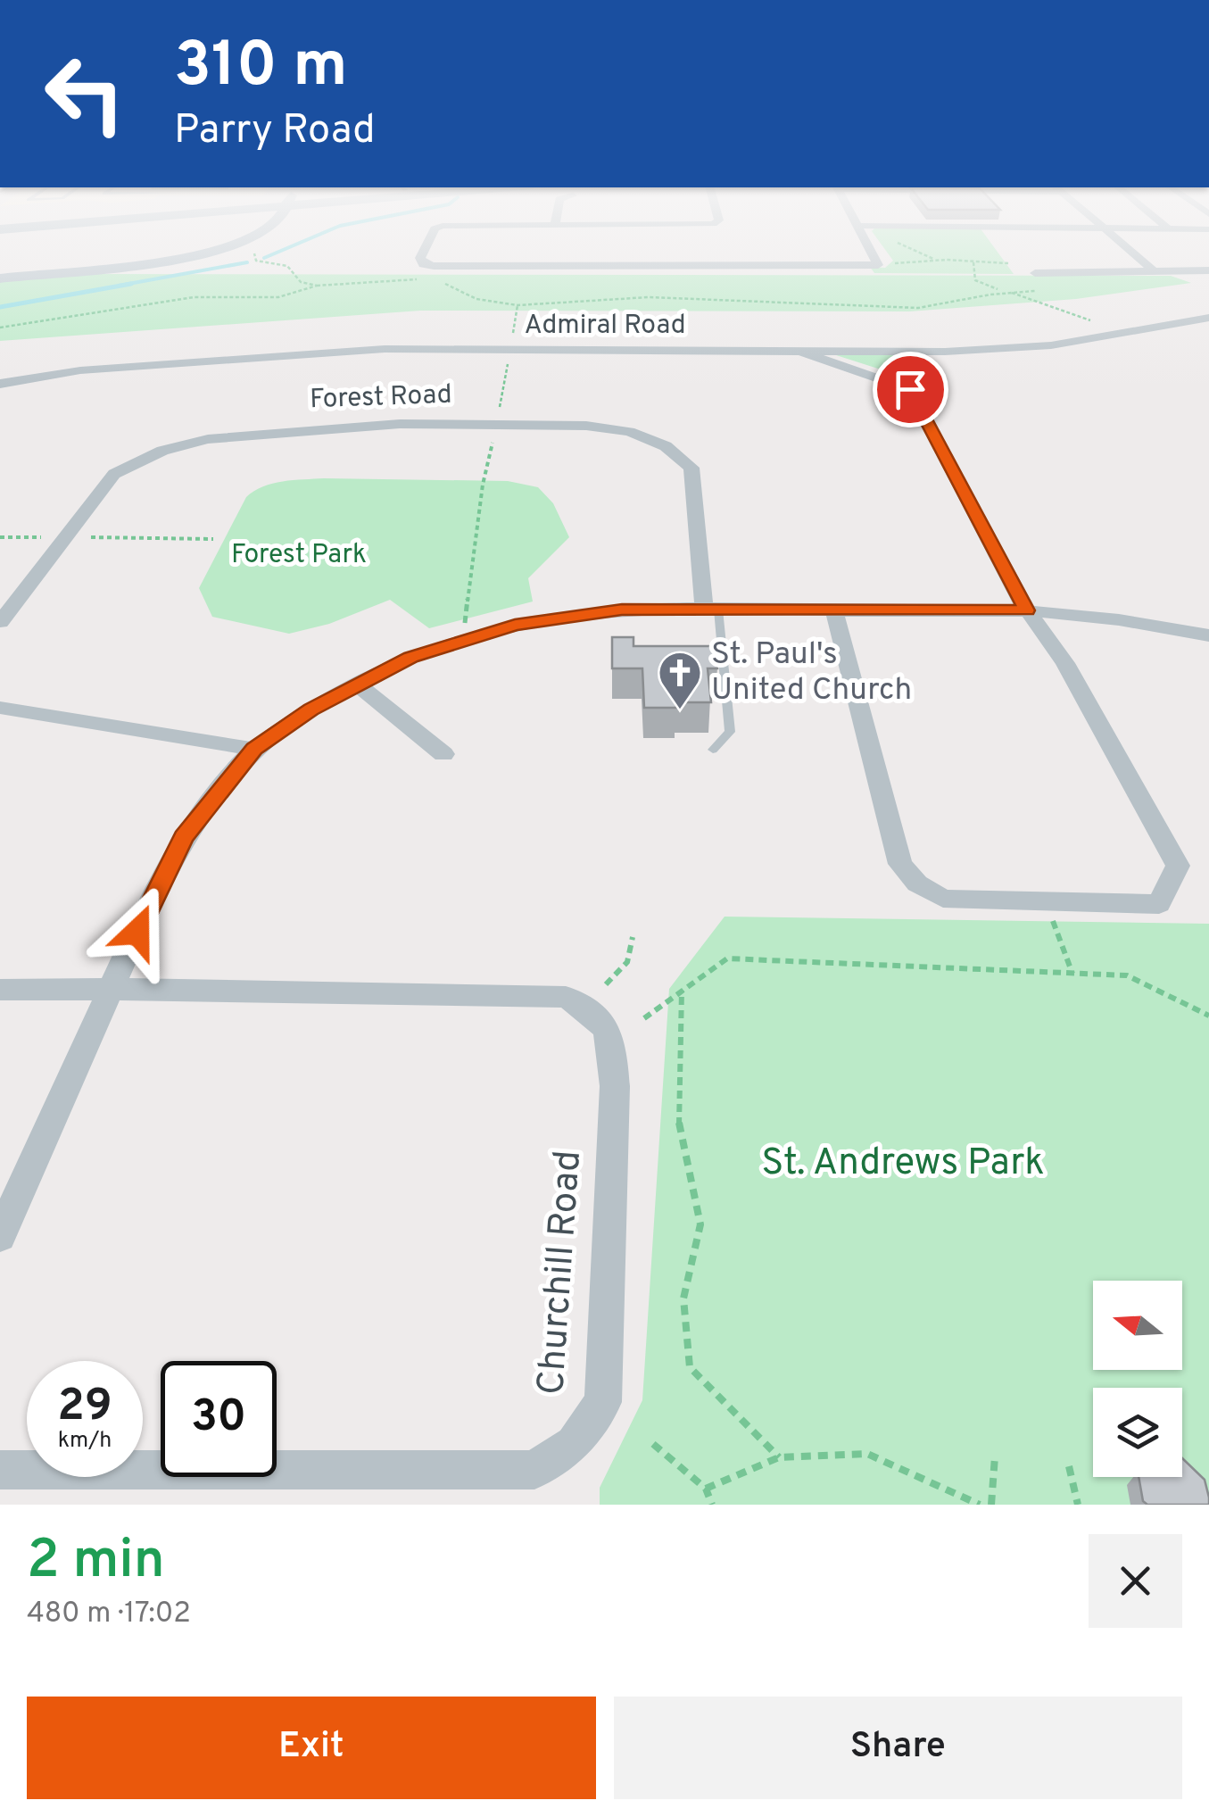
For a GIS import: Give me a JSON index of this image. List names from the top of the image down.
{
  "streets": {
    "street": ["Admiral Road", "Forest Road", "Churchill Road"]
  },
  "parks": ["Forest Park", "St. Andrews Park"],
  "places": {
    "church": ["St. Paul's United Church"]
  },
  "north": "left",
  "page": {
    "turn": ["310 m", "Parry Road"],
    "speed": "29 km/h",
    "limit": "30",
    "heading": ["2 min", "480 m · 17:02"],
    "buttons": ["Exit", "Share"]
  }
}
